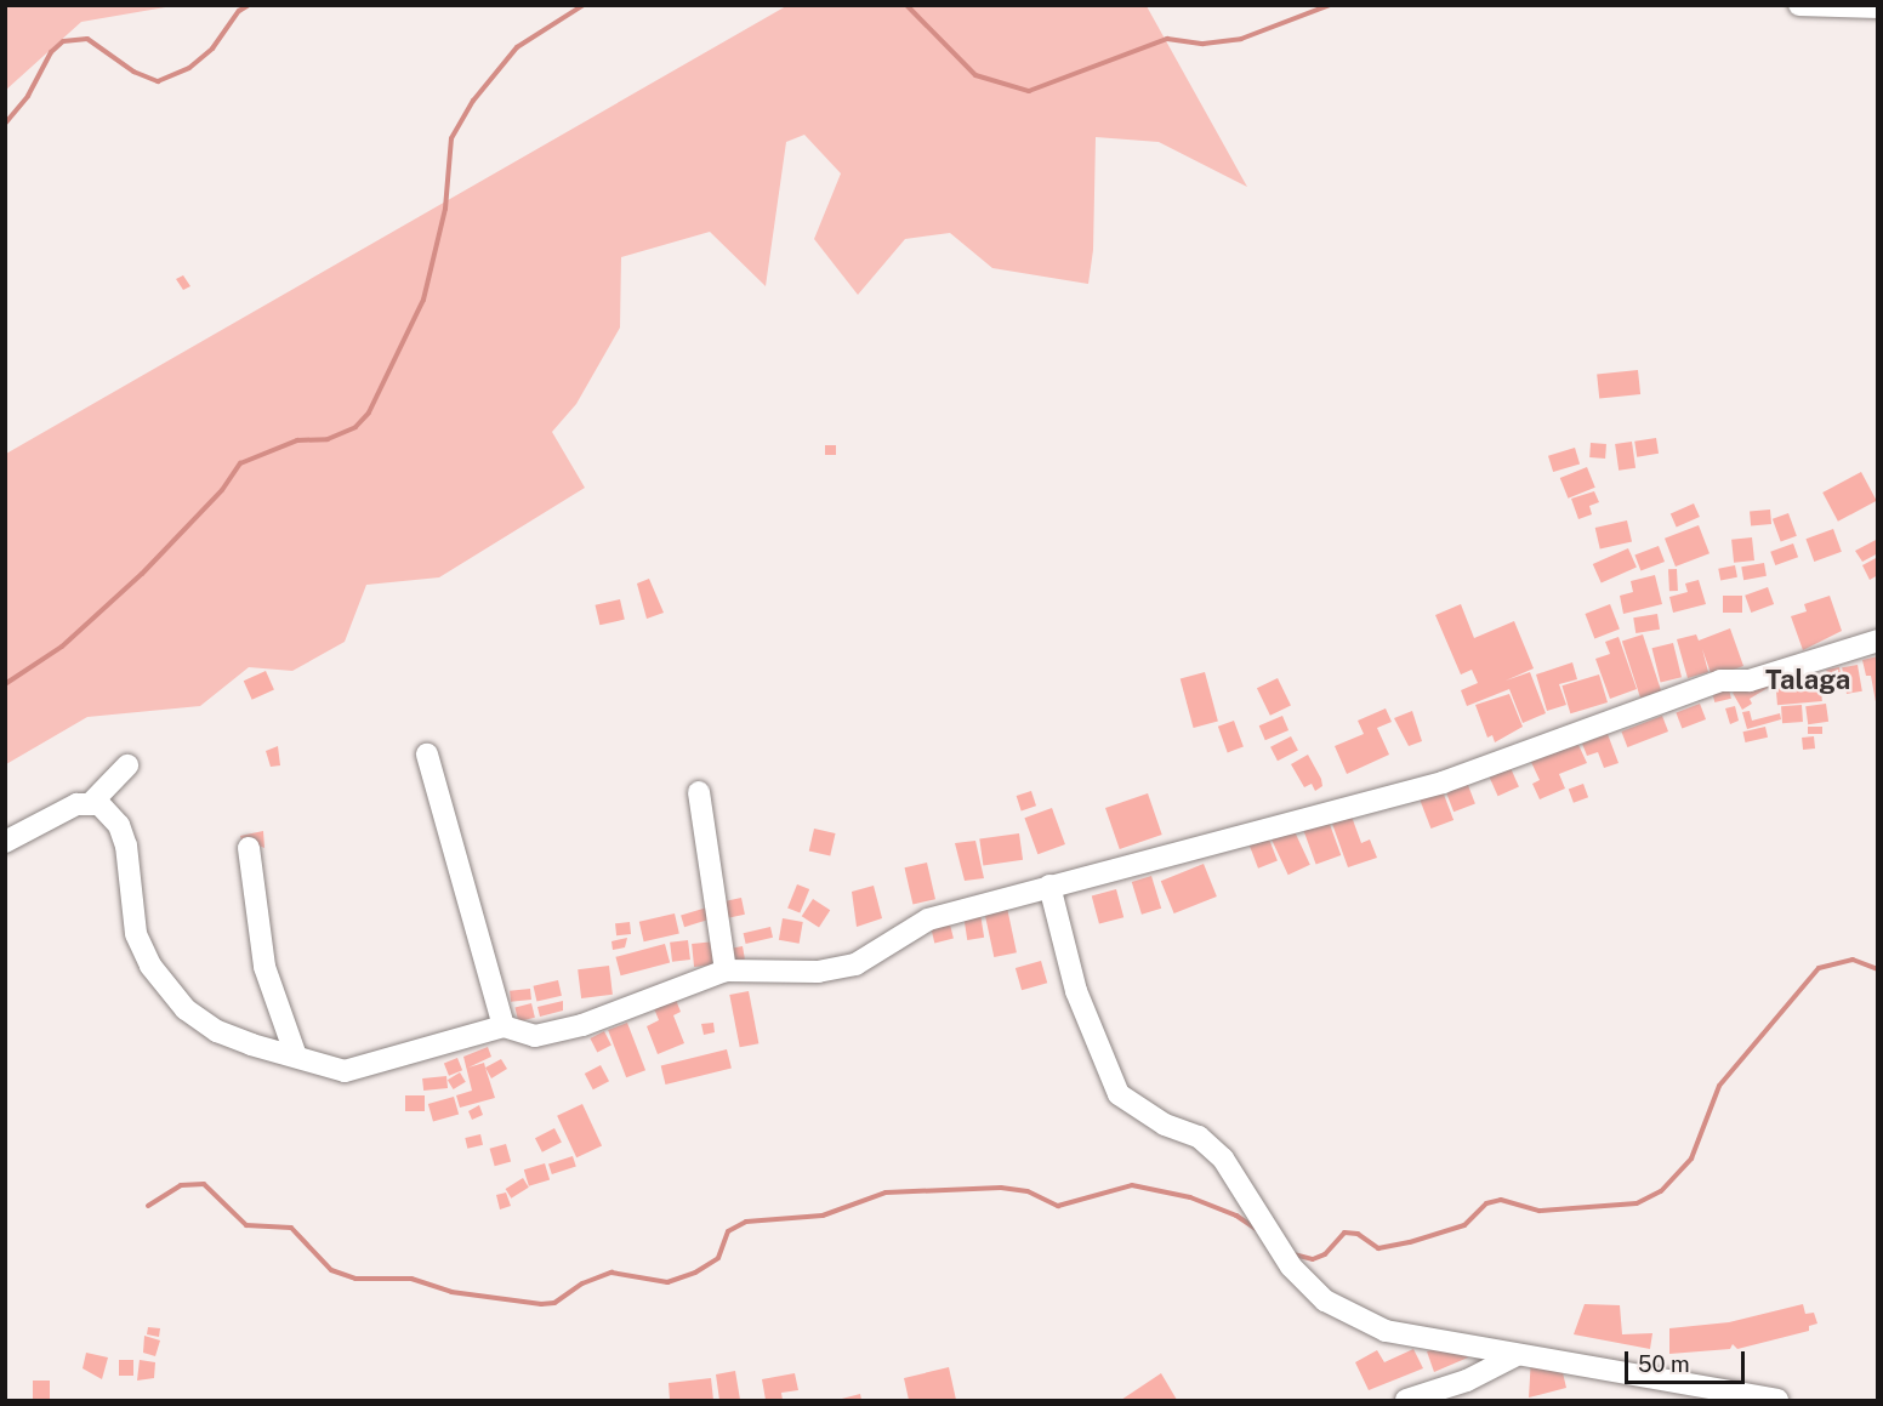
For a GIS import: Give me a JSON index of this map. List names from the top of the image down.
{
  "districts": ["Talaga"],
  "scale_bar": "50 m"
}
